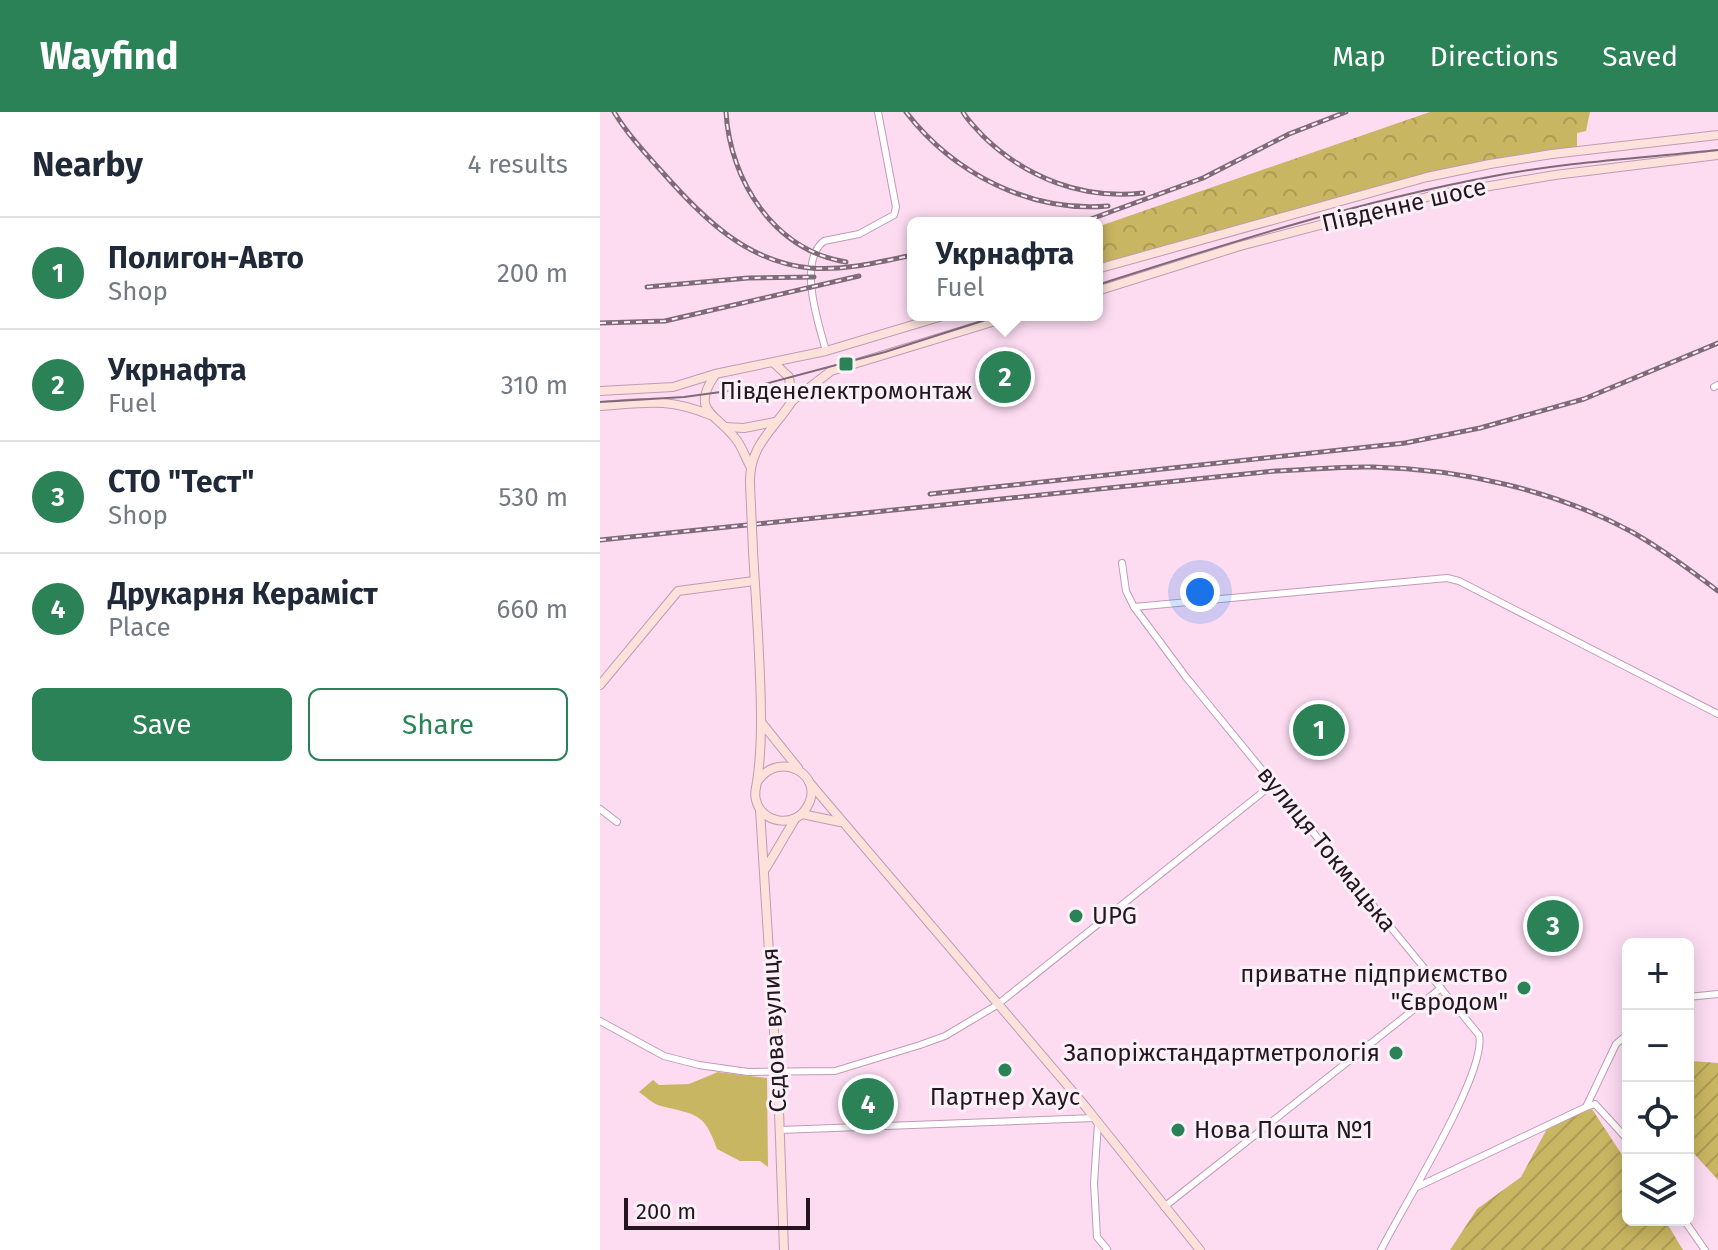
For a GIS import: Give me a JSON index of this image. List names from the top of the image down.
{
  "streets": {
    "main road": ["Південне шосе", "Сєдова вулиця"],
    "street": ["вулиця Токмацька"]
  },
  "places": {
    "transit": ["Південелектромонтаж"],
    "other": [
      "UPG",
      "приватне підприємство \"Євродом\"",
      "Запоріжстандартметрологія",
      "Партнер Хаус",
      "Нова Пошта №1"
    ]
  },
  "scale_bar": "200 m",
  "page": {
    "header": "Wayfind",
    "nav": ["Map", "Directions", "Saved"],
    "heading": ["Nearby", "4 results"],
    "list": [
      {
        "mark": "1",
        "name": "Полигон-Авто",
        "note": "Shop",
        "value": "200 m"
      },
      {
        "mark": "2",
        "name": "Укрнафта",
        "note": "Fuel",
        "value": "310 m"
      },
      {
        "mark": "3",
        "name": "СТО \"Тест\"",
        "note": "Shop",
        "value": "530 m"
      },
      {
        "mark": "4",
        "name": "Друкарня Кераміст",
        "note": "Place",
        "value": "660 m"
      }
    ],
    "popup": ["Укрнафта", "Fuel"],
    "pins": [
      "2",
      "1",
      "3",
      "4"
    ],
    "buttons": ["Save", "Share"],
    "map_buttons": ["+", "−"],
    "scale": "200 m"
  }
}
